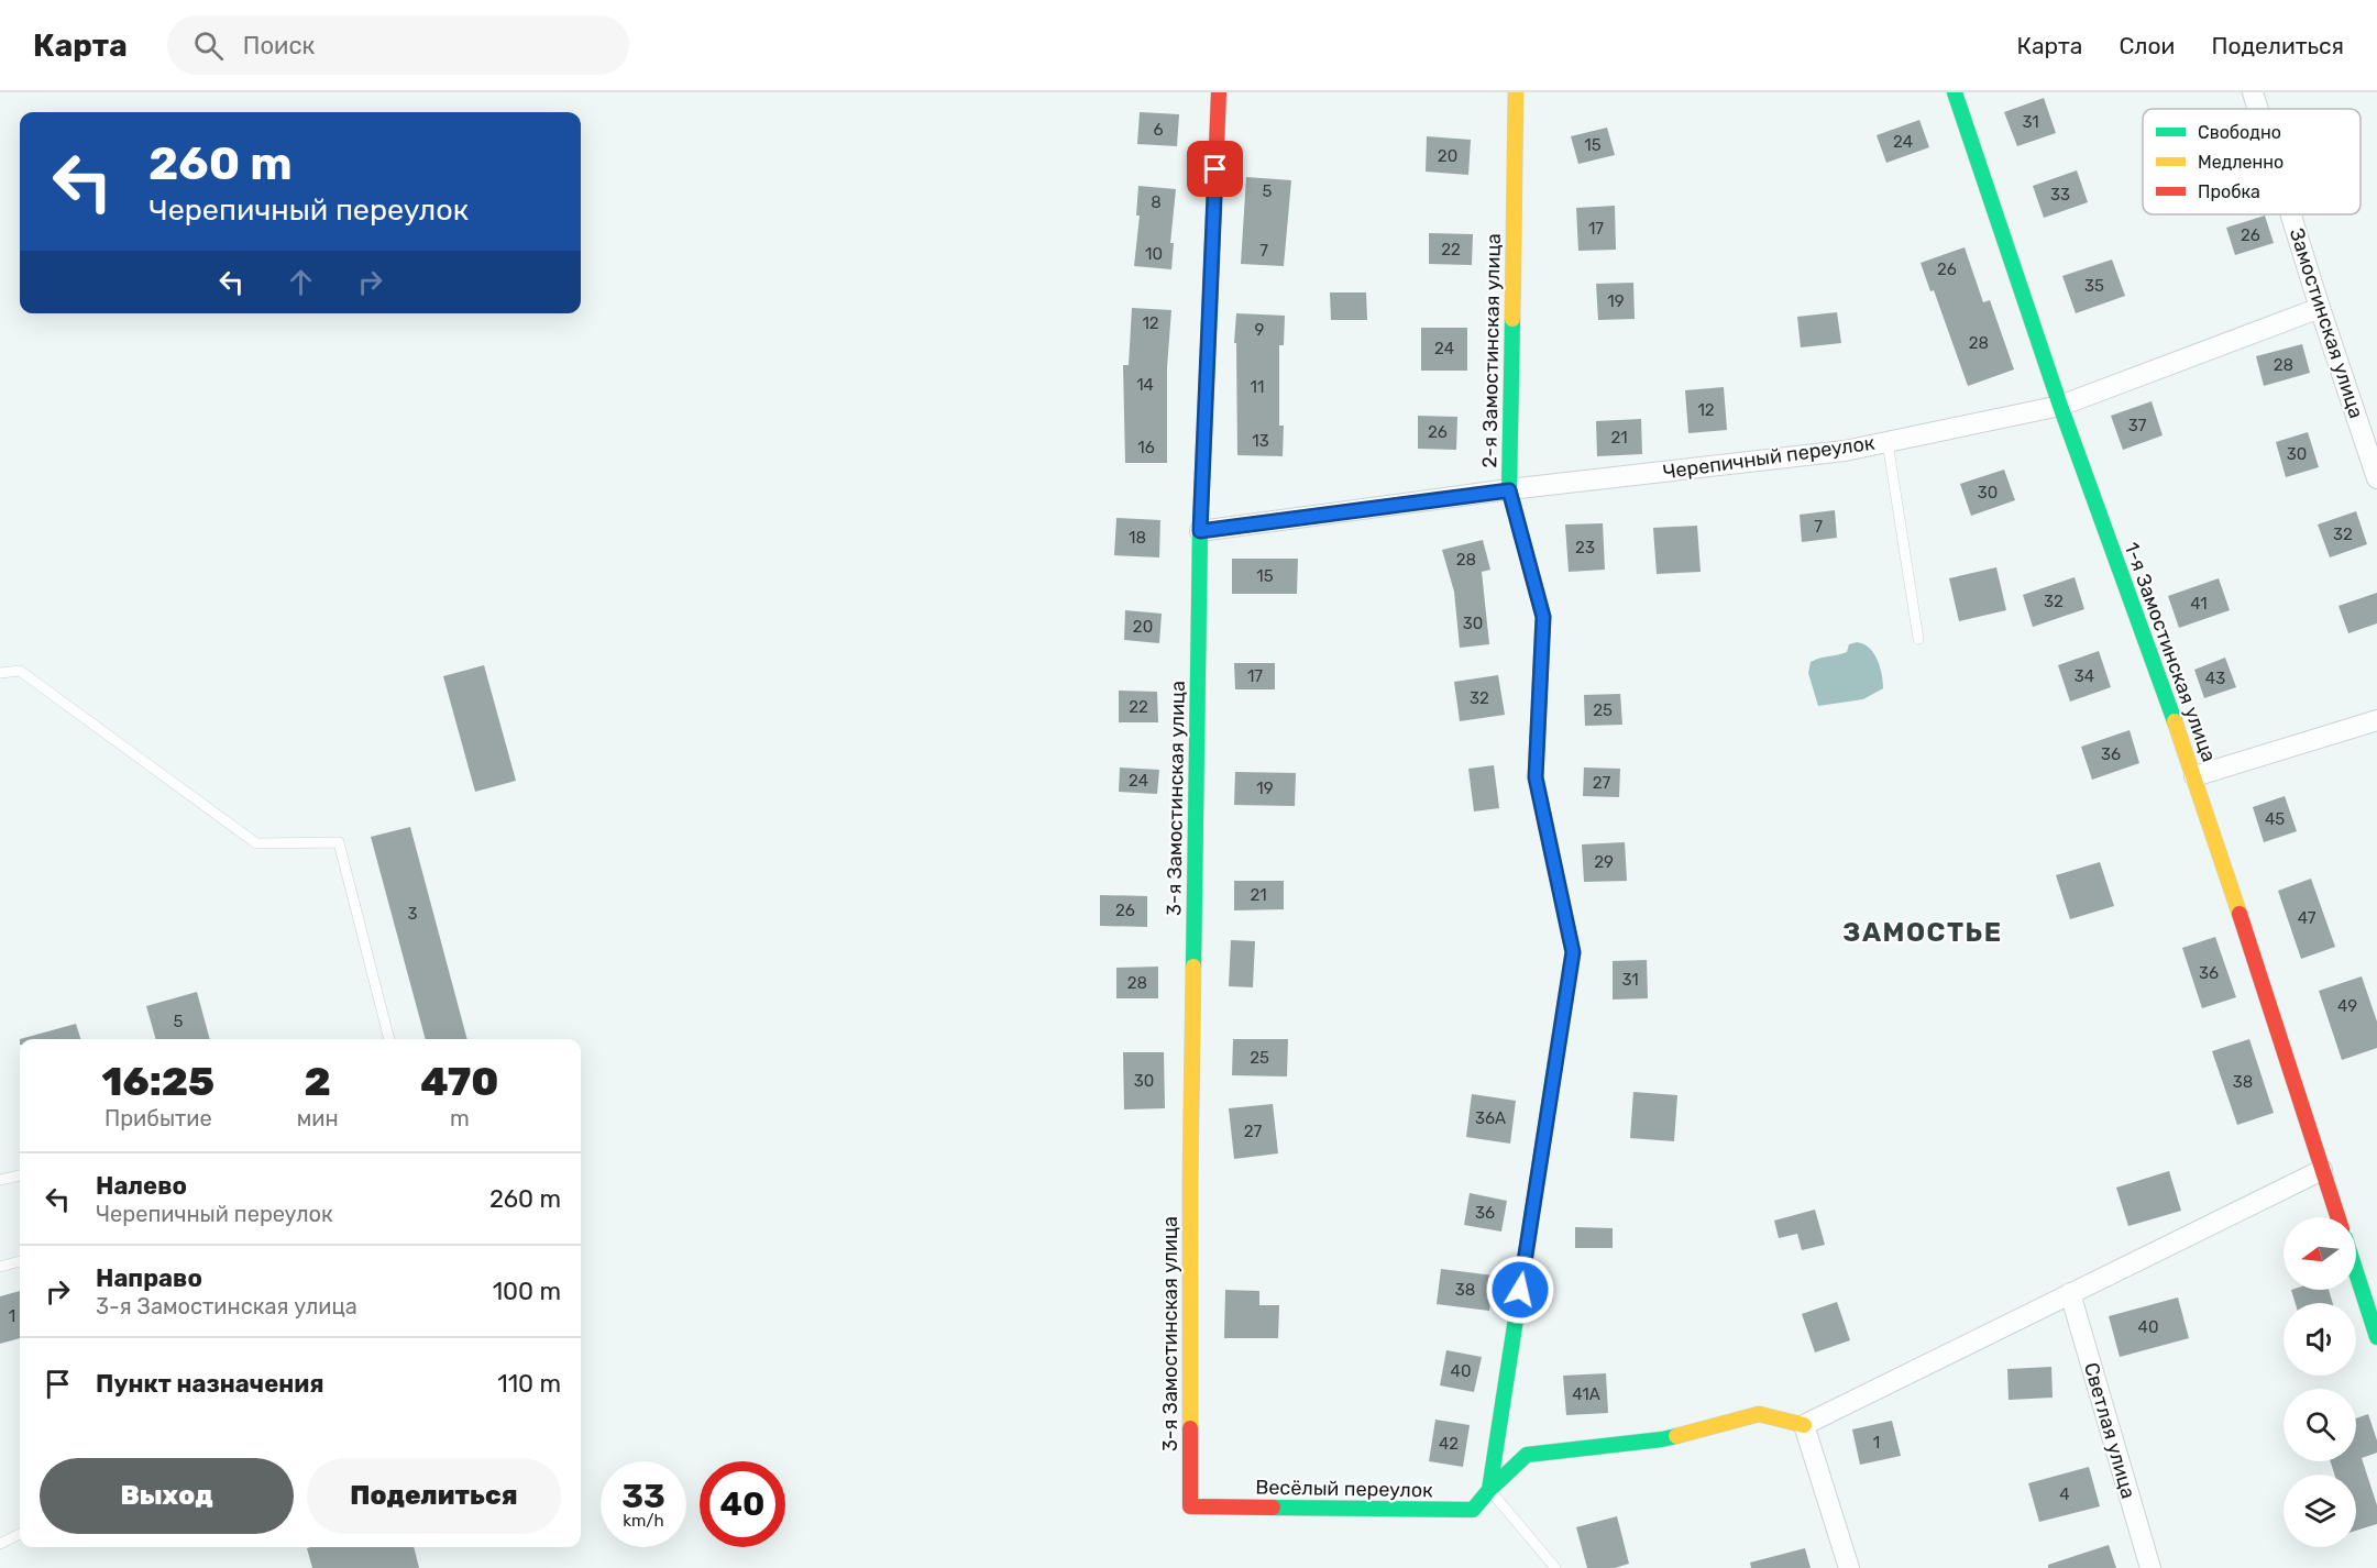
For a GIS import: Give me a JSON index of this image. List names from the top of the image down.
{
  "streets": {
    "street": [
      "Замостинская улица",
      "2-я Замостинская улица",
      "Черепичный переулок",
      "1-я Замостинская улица",
      "3-я Замостинская улица",
      "Светлая улица",
      "Весёлый переулок"
    ]
  },
  "crossings": [
    ["Замостинская улица", "Черепичный переулок"],
    ["2-я Замостинская улица", "Черепичный переулок"],
    ["2-я Замостинская улица", "Весёлый переулок"],
    ["Черепичный переулок", "1-я Замостинская улица"],
    ["Черепичный переулок", "3-я Замостинская улица"],
    ["3-я Замостинская улица", "Весёлый переулок"]
  ],
  "districts": ["ЗАМОСТЬЕ"],
  "house_numbers": [
    "31",
    "6",
    "24",
    "15",
    "20",
    "5",
    "33",
    "8",
    "17",
    "26",
    "22",
    "7",
    "10",
    "26",
    "35",
    "19",
    "12",
    "9",
    "28",
    "24",
    "28",
    "14",
    "11",
    "12",
    "37",
    "26",
    "21",
    "13",
    "16",
    "30",
    "30",
    "7",
    "32",
    "18",
    "23",
    "28",
    "15",
    "32",
    "41",
    "30",
    "20",
    "17",
    "34",
    "43",
    "32",
    "22",
    "25",
    "36",
    "24",
    "27",
    "19",
    "45",
    "29",
    "21",
    "26",
    "3",
    "47",
    "36",
    "31",
    "28",
    "49",
    "5",
    "25",
    "30",
    "38",
    "36А",
    "27",
    "36",
    "38",
    "1",
    "40",
    "40",
    "41А",
    "1",
    "42",
    "4"
  ],
  "legend": ["Свободно", "Медленно", "Пробка"],
  "north": "left",
  "page": {
    "header": "Карта",
    "search": "Поиск",
    "nav": ["Карта", "Слои", "Поделиться"],
    "turn": ["260 m", "Черепичный переулок"],
    "eta": [
      "16:25",
      "Прибытие",
      "2",
      "мин",
      "470",
      "m"
    ],
    "list": [
      {
        "name": "Налево",
        "note": "Черепичный переулок",
        "value": "260 m"
      },
      {
        "name": "Направо",
        "note": "3-я Замостинская улица",
        "value": "100 m"
      },
      {
        "name": "Пункт назначения",
        "value": "110 m"
      }
    ],
    "buttons": ["Выход", "Поделиться"],
    "speed": "33 km/h",
    "limit": "40"
  }
}
